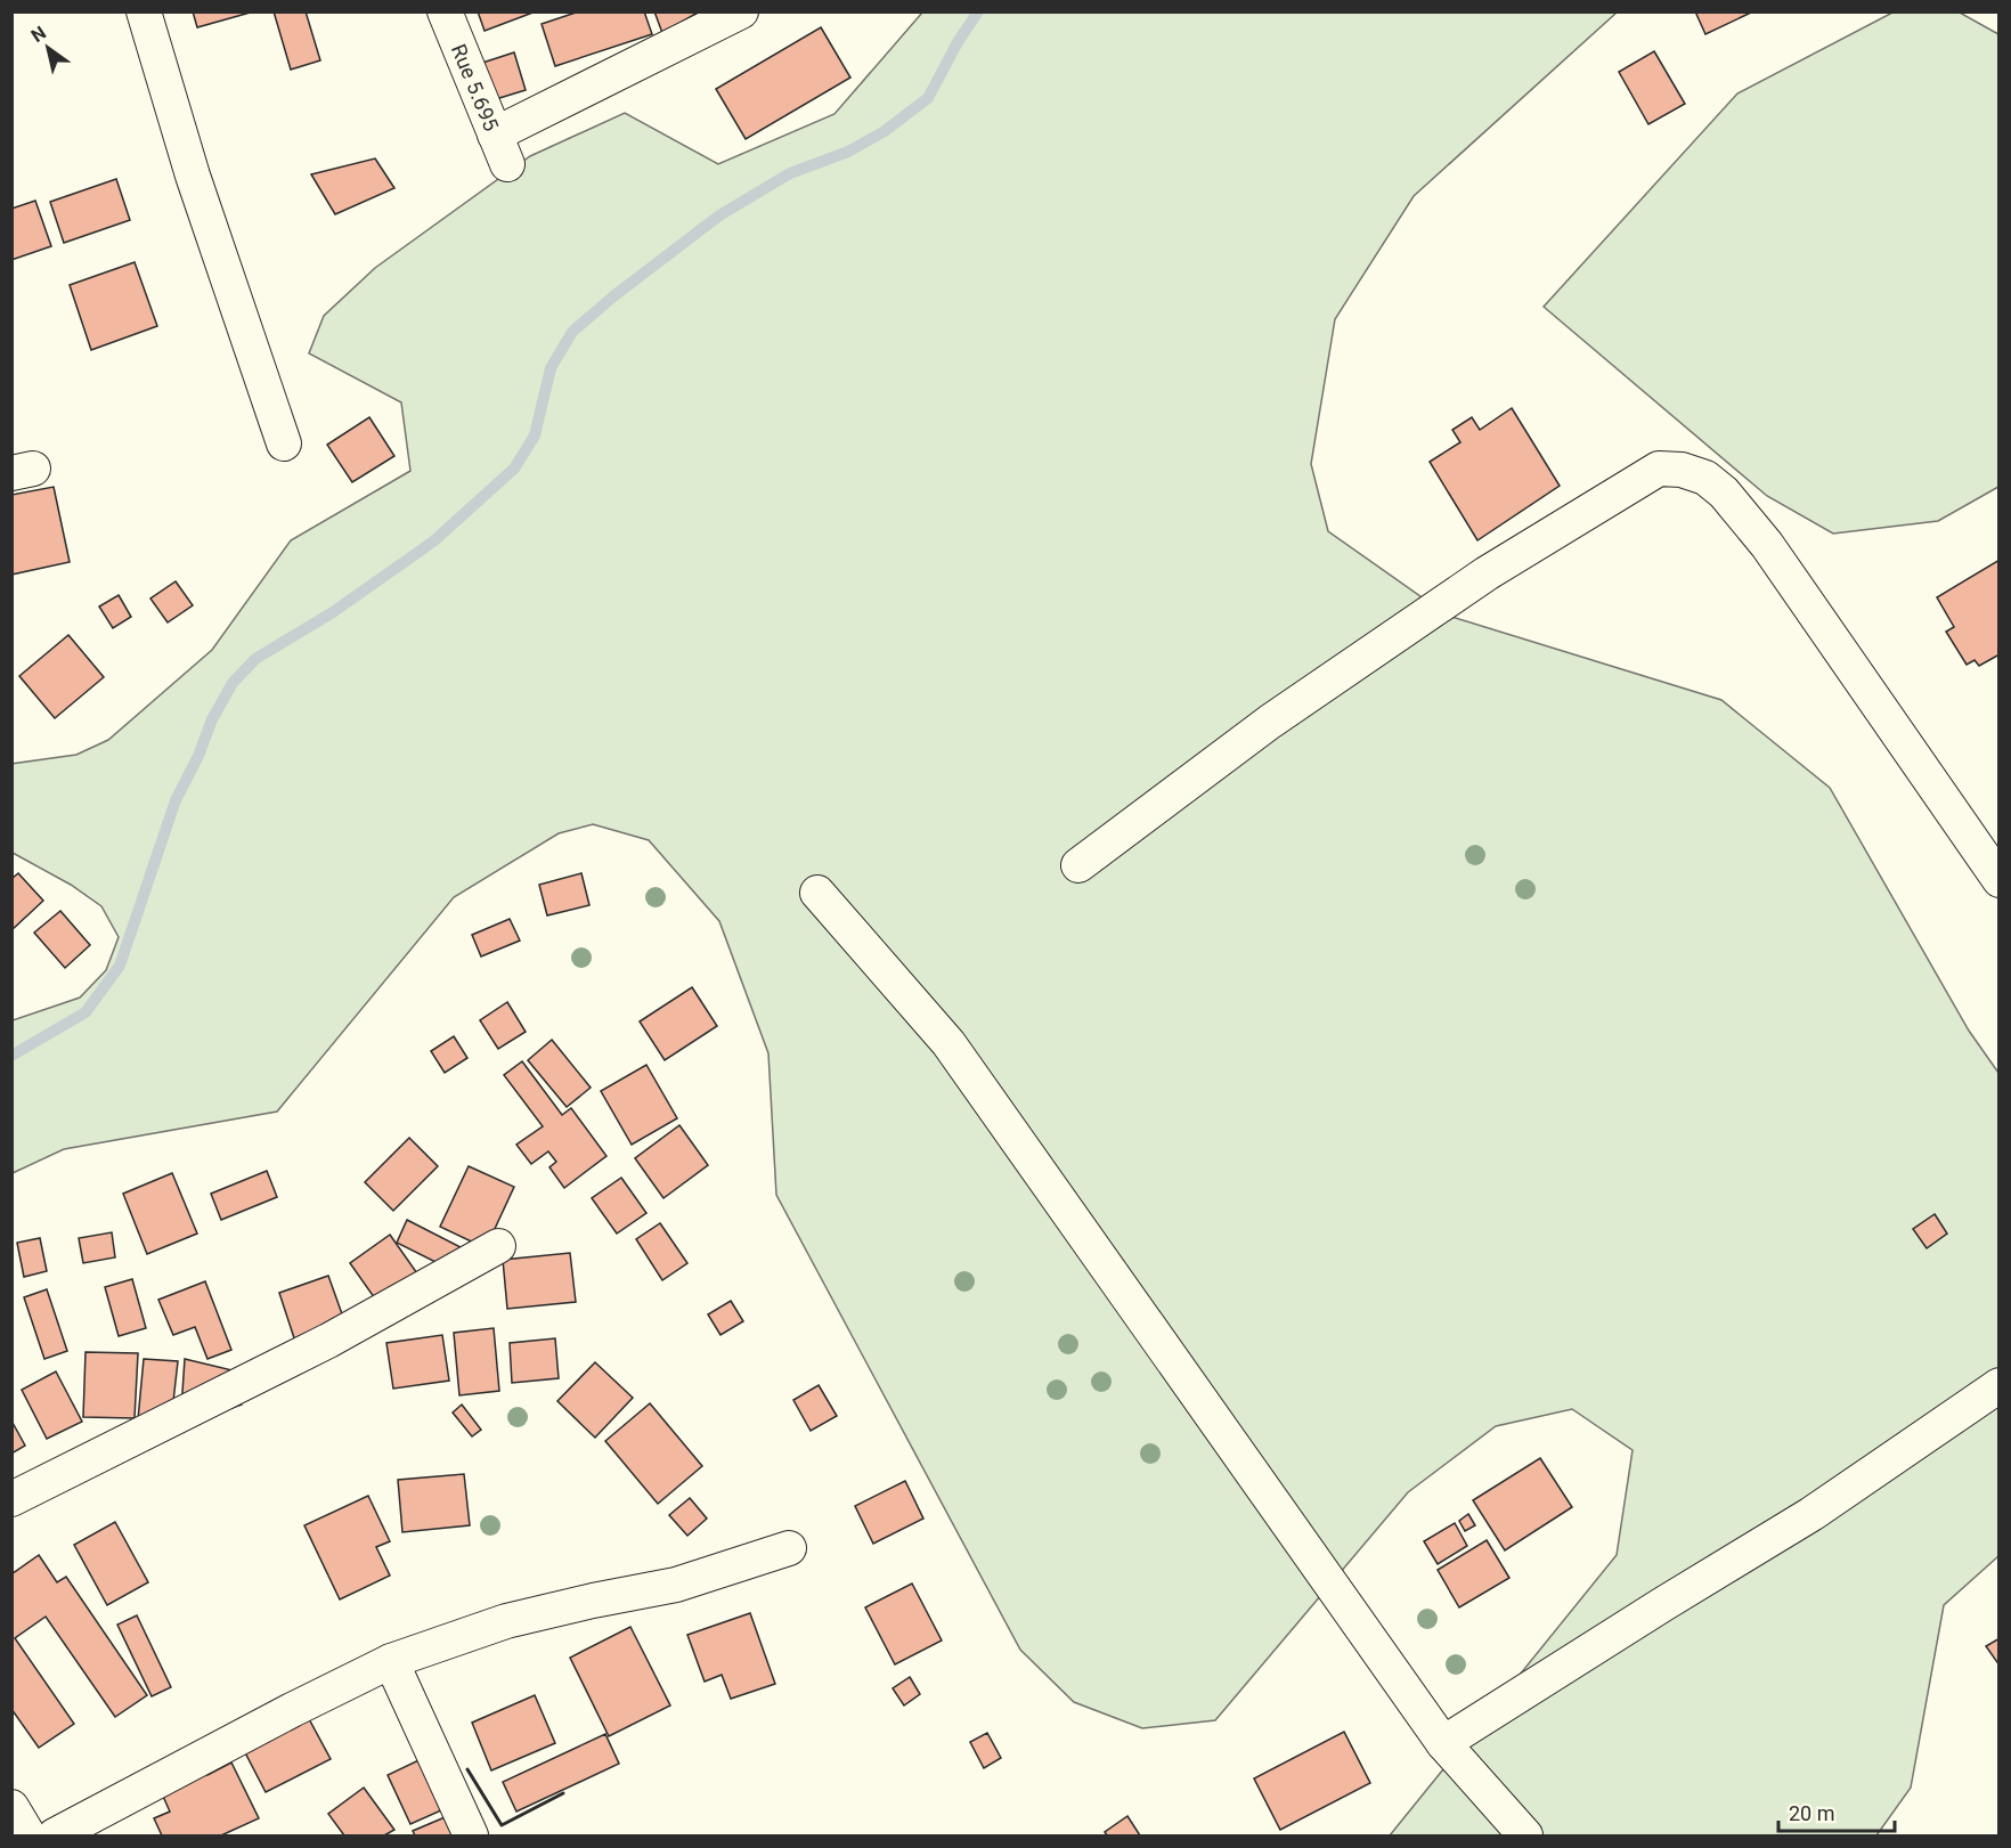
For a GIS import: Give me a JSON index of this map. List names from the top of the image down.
{
  "streets": {
    "street": ["Rue 5.695"]
  },
  "scale_bar": "20 m",
  "north": "top left"
}
